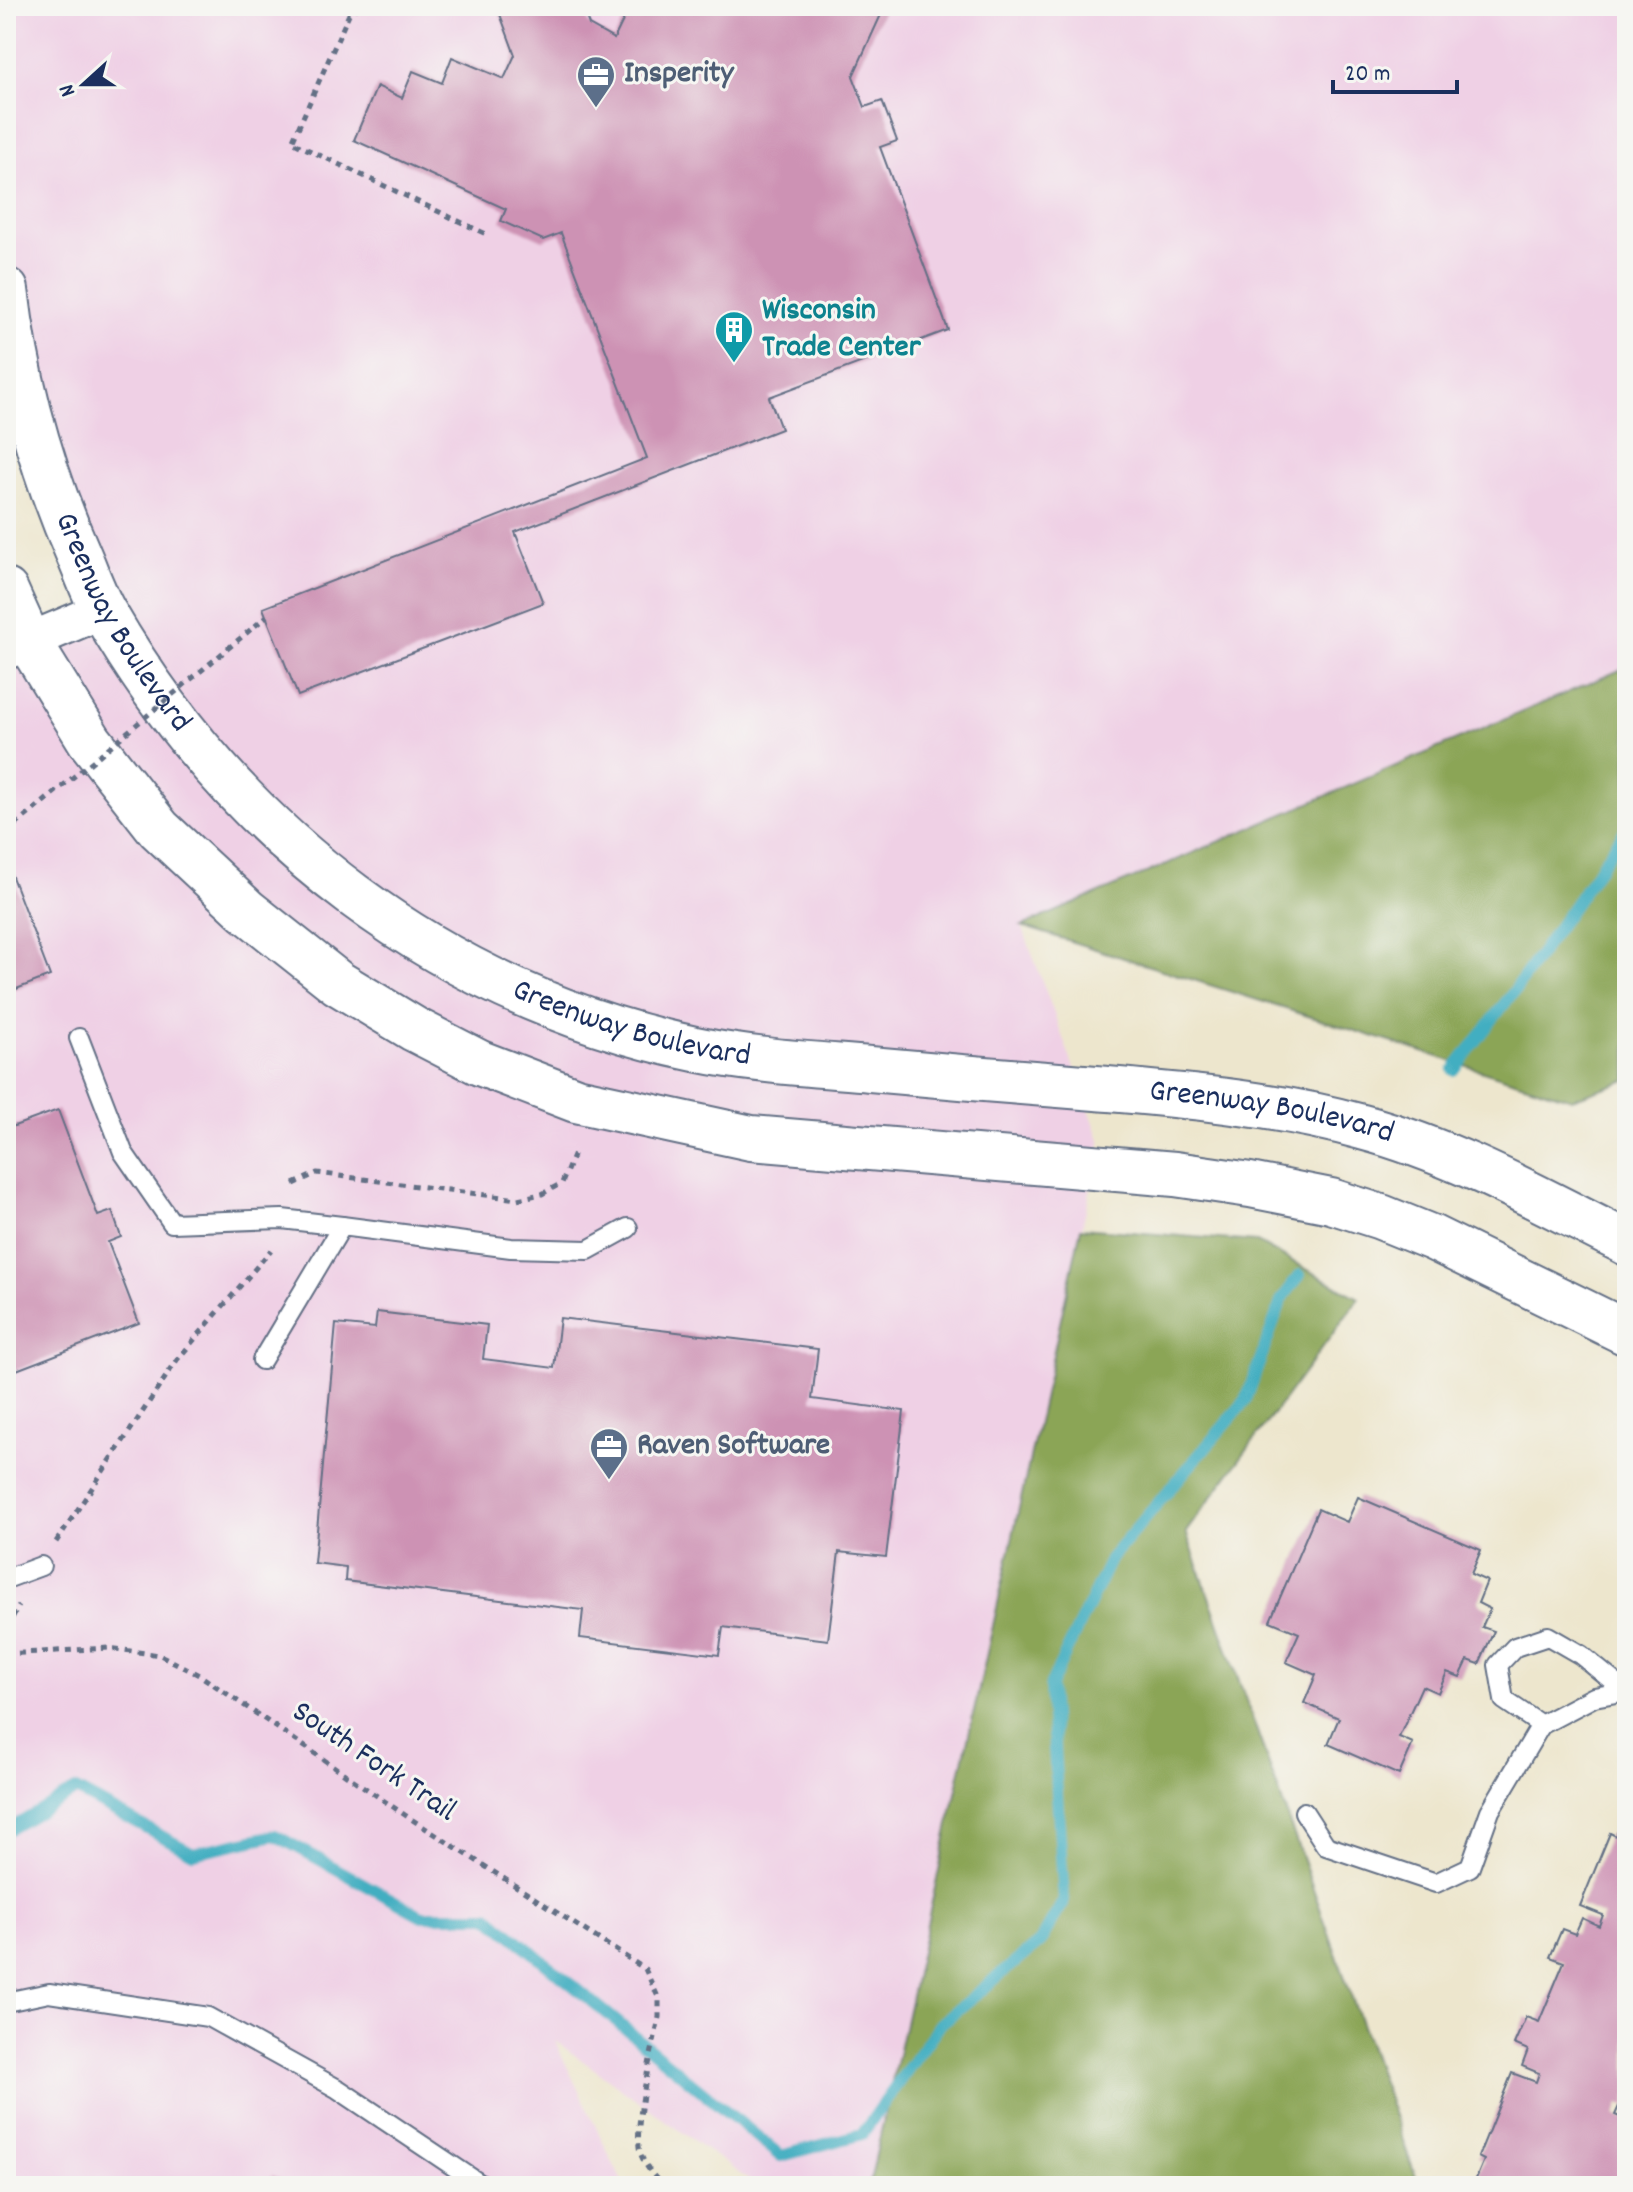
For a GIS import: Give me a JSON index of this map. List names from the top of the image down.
{
  "streets": {
    "street": ["Greenway Boulevard"],
    "path": ["South Fork Trail"]
  },
  "places": {
    "office": ["Insperity", "Raven Software"],
    "building": ["Wisconsin Trade Center"]
  },
  "scale_bar": "20 m",
  "north": "left"
}
